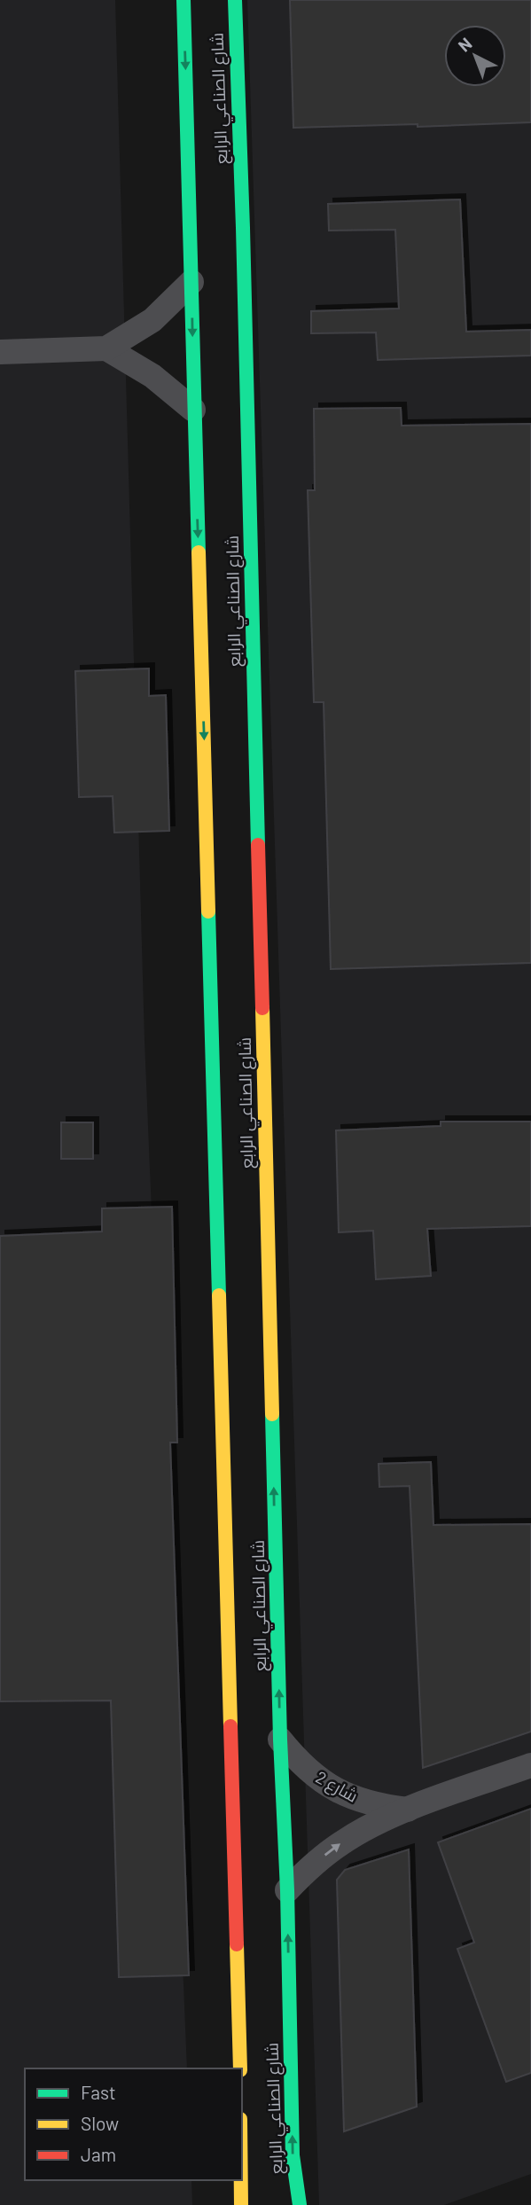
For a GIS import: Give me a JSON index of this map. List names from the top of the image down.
{
  "streets": {
    "main road": ["شارع الصناعي الرابع"],
    "street": ["شارع 2"]
  },
  "crossings": [
    ["شارع الصناعي الرابع", "شارع 2"]
  ],
  "legend": ["Fast", "Slow", "Jam"],
  "north": "top left"
}
